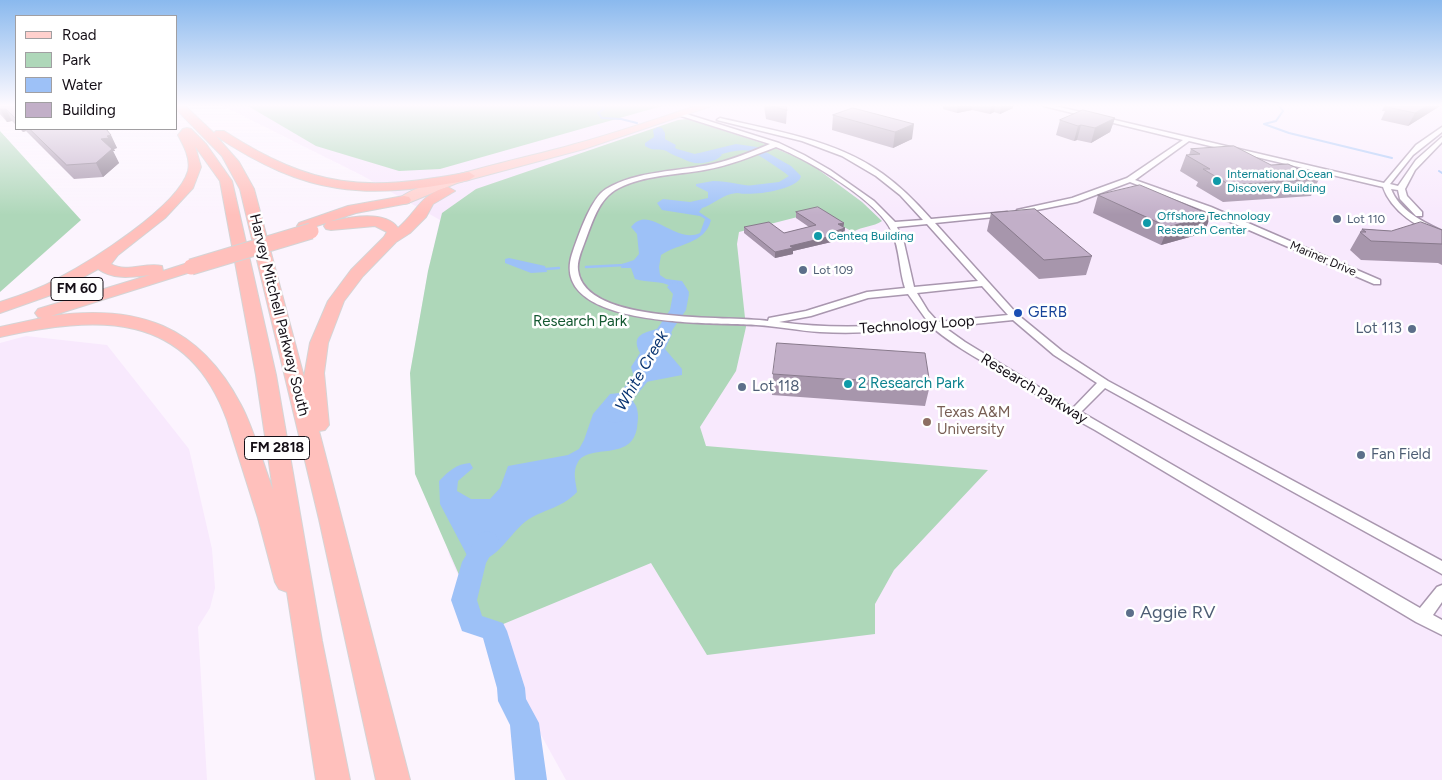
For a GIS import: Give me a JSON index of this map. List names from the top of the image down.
{
  "streets": {
    "highway": ["FM 60", "Harvey Mitchell Parkway South", "FM 2818"],
    "street": ["Mariner Drive", "Technology Loop", "Research Parkway"]
  },
  "crossings": [
    ["Technology Loop", "Research Parkway"]
  ],
  "water": ["White Creek"],
  "parks": ["Research Park"],
  "places": [
    "International Ocean Discovery Building",
    "Lot 110",
    "Offshore Technology Research Center",
    "Centeq Building",
    "Lot 109",
    "GERB",
    "Lot 113",
    "2 Research Park",
    "Lot 118",
    "Texas A&M University",
    "Fan Field",
    "Aggie RV"
  ],
  "legend": [
    "Road",
    "Park",
    "Water",
    "Building"
  ]
}
